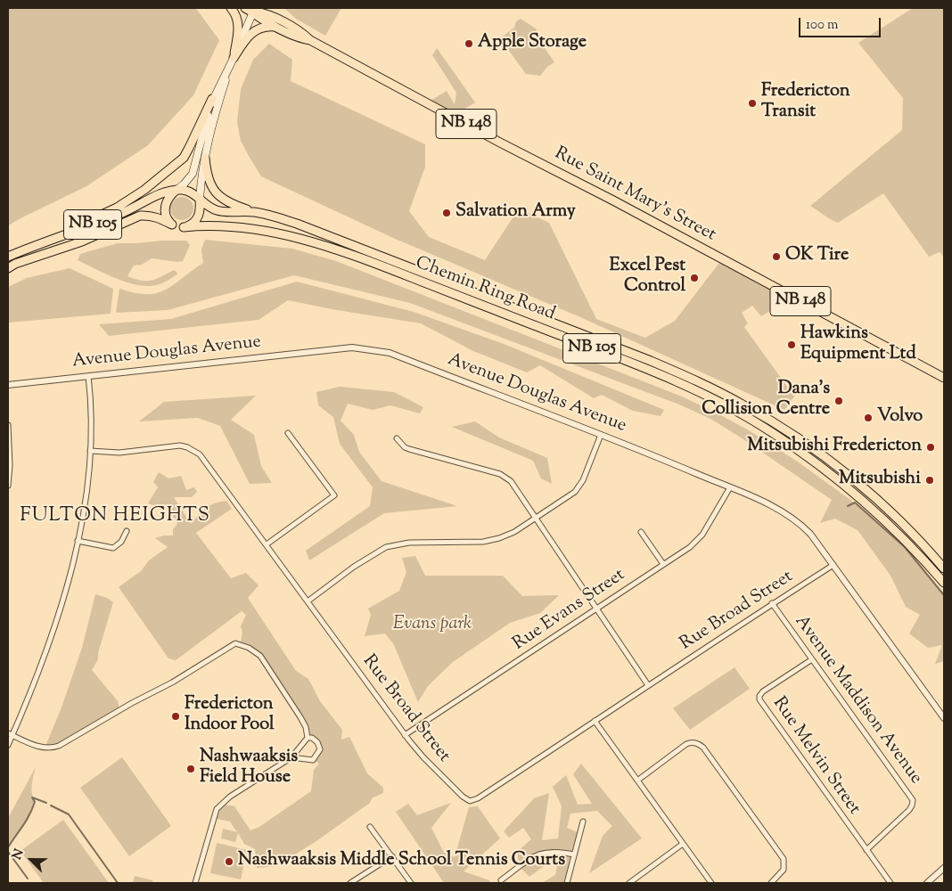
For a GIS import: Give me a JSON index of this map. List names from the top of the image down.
{
  "streets": {
    "main road": [
      "NB 148",
      "Rue Saint Mary's Street",
      "NB 105",
      "Chemin Ring Road"
    ],
    "street": [
      "Avenue Douglas Avenue",
      "Rue Evans Street",
      "Rue Broad Street",
      "Avenue Maddison Avenue",
      "Rue Melvin Street"
    ]
  },
  "crossings": [
    ["NB 105", "Chemin Ring Road"],
    ["Avenue Douglas Avenue", "Rue Evans Street"],
    ["Avenue Douglas Avenue", "Rue Broad Street"],
    ["Rue Evans Street", "Rue Broad Street"],
    ["Rue Broad Street", "Avenue Maddison Avenue"],
    ["Avenue Maddison Avenue", "Rue Melvin Street"]
  ],
  "districts": ["FULTON HEIGHTS"],
  "parks": ["Evans park"],
  "places": [
    "Apple Storage",
    "Fredericton Transit",
    "Salvation Army",
    "OK Tire",
    "Excel Pest Control",
    "Hawkins Equipment Ltd",
    "Dana's Collision Centre",
    "Volvo",
    "Mitsubishi Fredericton",
    "Mitsubishi",
    "Fredericton Indoor Pool",
    "Nashwaaksis Field House",
    "Nashwaaksis Middle School Tennis Courts"
  ],
  "scale_bar": "100 m",
  "north": "top left"
}
